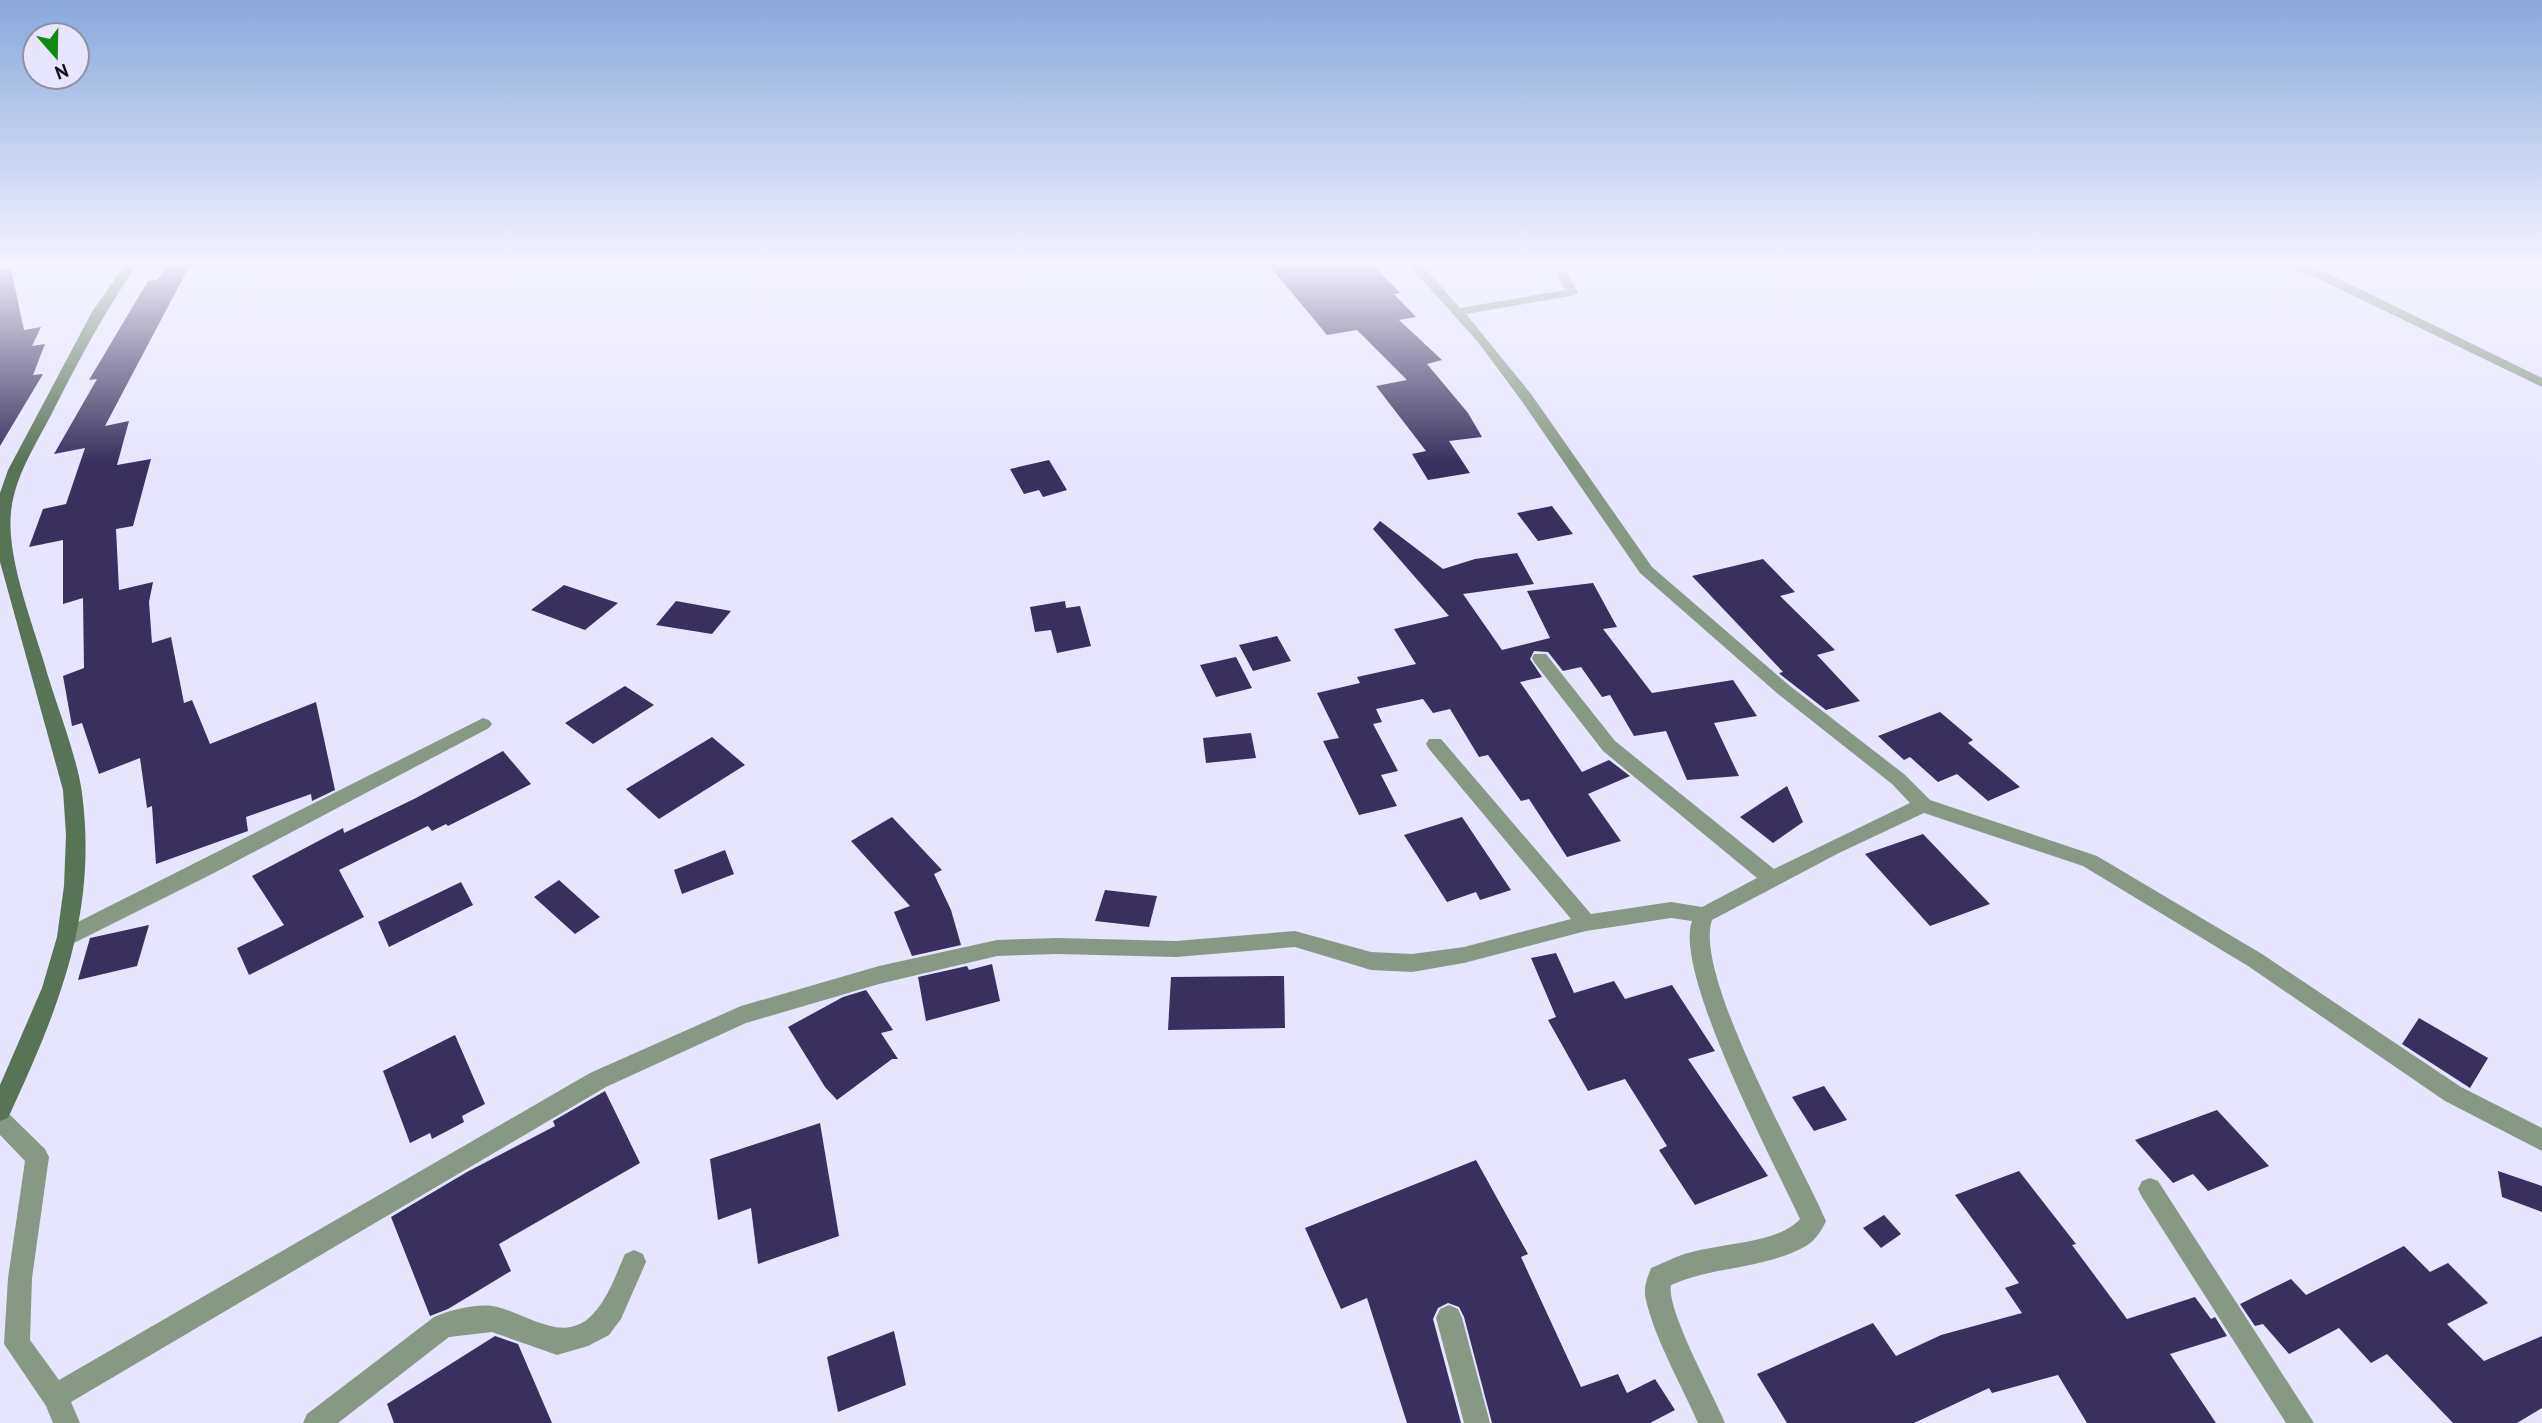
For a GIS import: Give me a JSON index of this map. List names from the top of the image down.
{
  "north": "bottom"
}
